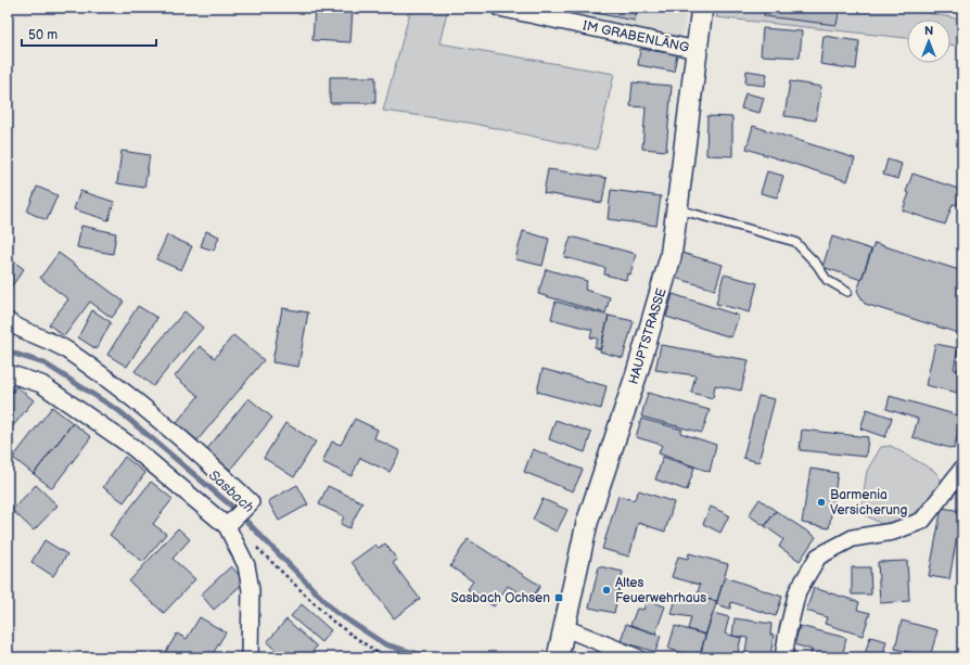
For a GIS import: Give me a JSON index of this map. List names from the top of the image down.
{
  "streets": {
    "street": ["IM GRABENLÄNG", "HAUPTSTRASSE"]
  },
  "crossings": [
    ["IM GRABENLÄNG", "HAUPTSTRASSE"]
  ],
  "water": ["Sasbach"],
  "places": {
    "other": ["Barmenia Versicherung", "Altes Feuerwehrhaus"],
    "transit": ["Sasbach Ochsen"]
  },
  "scale_bar": "50 m",
  "north": "top"
}
